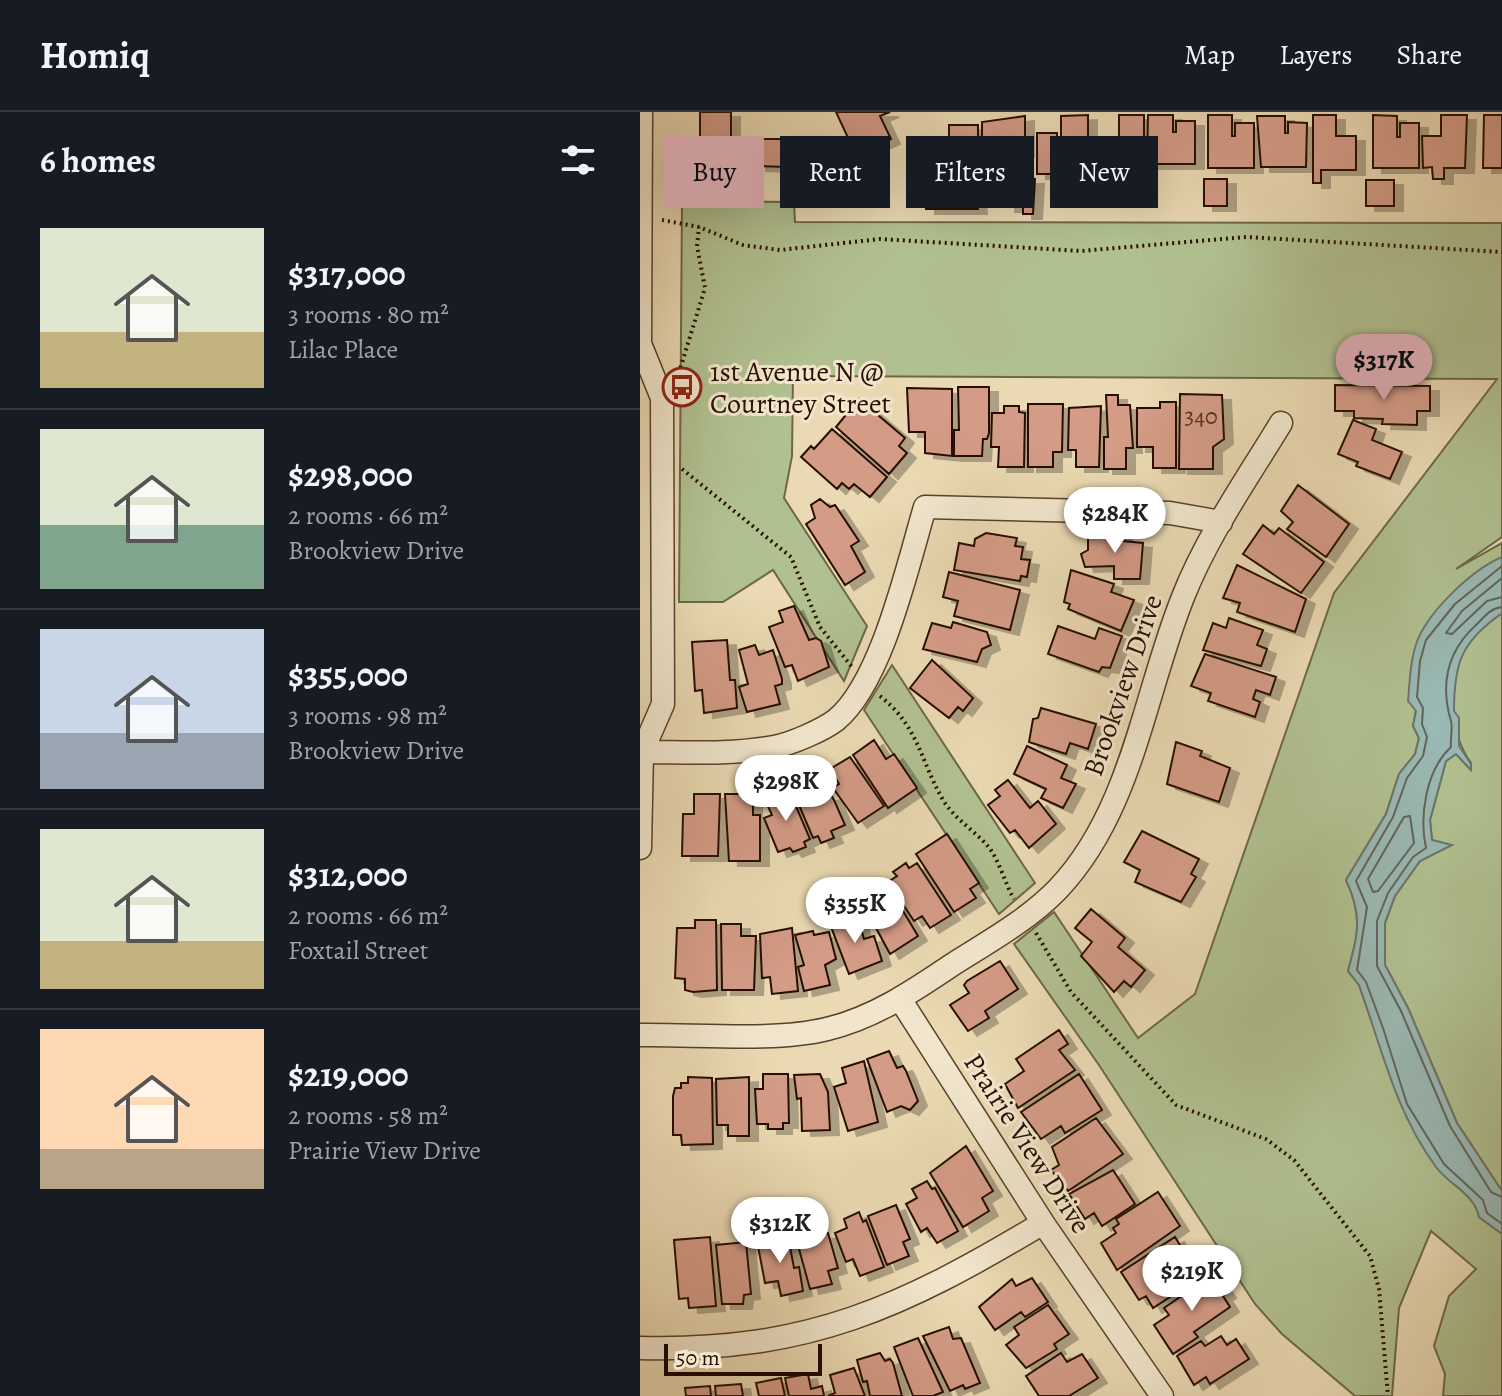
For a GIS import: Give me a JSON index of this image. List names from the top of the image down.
{
  "streets": {
    "street": ["Brookview Drive", "Prairie View Drive"]
  },
  "crossings": [
    ["Brookview Drive", "Prairie View Drive"]
  ],
  "places": {
    "bus stop": ["1st Avenue N @ Courtney Street"]
  },
  "house_numbers": ["340"],
  "scale_bar": "50 m",
  "page": {
    "header": "Homiq",
    "nav": ["Map", "Layers", "Share"],
    "heading": "6 homes",
    "chip": [
      "Buy",
      "Rent",
      "Filters",
      "New"
    ],
    "list": [
      {
        "name": "$317,000",
        "note": "3 rooms · 80 m² · Lilac Place"
      },
      {
        "name": "$298,000",
        "note": "2 rooms · 66 m² · Brookview Drive"
      },
      {
        "name": "$355,000",
        "note": "3 rooms · 98 m² · Brookview Drive"
      },
      {
        "name": "$312,000",
        "note": "2 rooms · 66 m² · Foxtail Street"
      },
      {
        "name": "$219,000",
        "note": "2 rooms · 58 m² · Prairie View Drive"
      }
    ],
    "price": [
      "$317K",
      "$284K",
      "$298K",
      "$355K",
      "$312K",
      "$219K"
    ],
    "scale": "50 m"
  }
}
